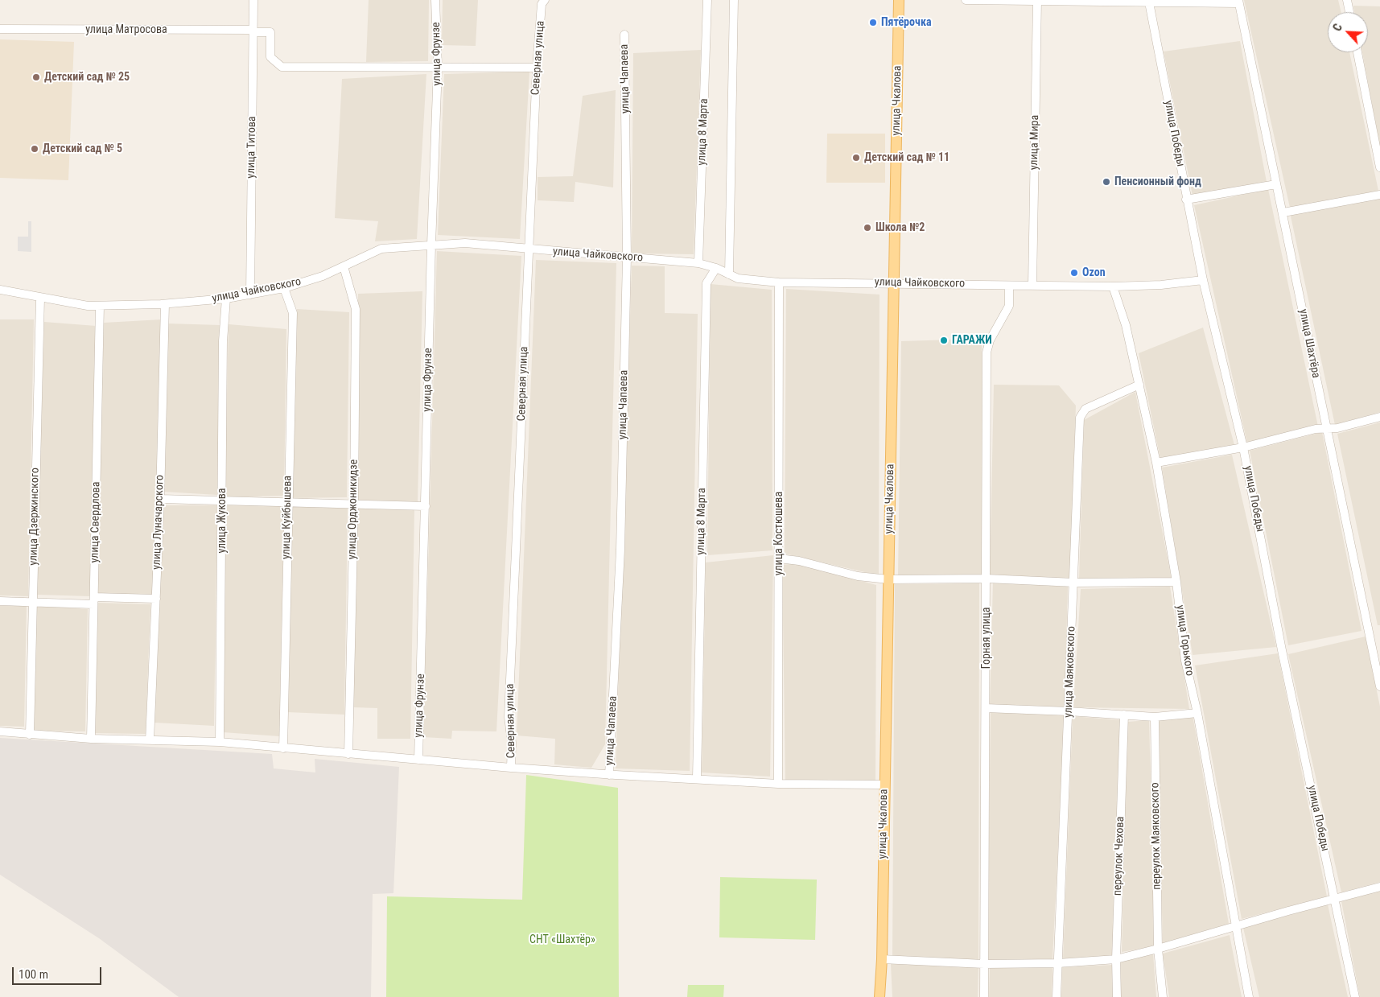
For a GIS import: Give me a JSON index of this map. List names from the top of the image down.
{
  "streets": {
    "main road": ["улица Чкалова"],
    "street": [
      "улица Матросова",
      "улица Фрунзе",
      "Северная улица",
      "улица Чапаева",
      "улица 8 Марта",
      "улица Победы",
      "улица Мира",
      "улица Титова",
      "улица Чайковского",
      "улица Шахтёра",
      "улица Орджоникидзе",
      "улица Дзержинского",
      "улица Куйбышева",
      "улица Жукова",
      "улица Свердлова",
      "улица Луначарского",
      "улица Костюшева",
      "Горная улица",
      "улица Горького",
      "улица Маяковского",
      "переулок Маяковского",
      "переулок Чехова"
    ]
  },
  "crossings": [
    ["улица Матросова", "улица Фрунзе"],
    ["улица Матросова", "улица Титова"],
    ["улица Фрунзе", "улица Чайковского"],
    ["Северная улица", "улица Чайковского"],
    ["улица Чапаева", "улица Чайковского"],
    ["улица Чкалова", "улица Чайковского"],
    ["улица 8 Марта", "улица Чайковского"],
    ["улица Победы", "улица Чайковского"],
    ["улица Мира", "улица Чайковского"],
    ["улица Титова", "улица Чайковского"],
    ["улица Чайковского", "улица Орджоникидзе"],
    ["улица Чайковского", "улица Дзержинского"],
    ["улица Чайковского", "улица Куйбышева"],
    ["улица Чайковского", "улица Жукова"],
    ["улица Чайковского", "улица Свердлова"],
    ["улица Чайковского", "улица Луначарского"],
    ["улица Чайковского", "улица Костюшева"],
    ["улица Чайковского", "Горная улица"],
    ["улица Чайковского", "улица Горького"],
    ["улица Горького", "улица Маяковского"]
  ],
  "parks": ["СНТ «Шахтёр»"],
  "places": [
    "Пятёрочка",
    "Детский сад № 25",
    "Детский сад № 5",
    "Детский сад № 11",
    "Пенсионный фонд",
    "Школа №2",
    "Ozon",
    "ГАРАЖИ"
  ],
  "scale_bar": "100 m",
  "north": "top left"
}
